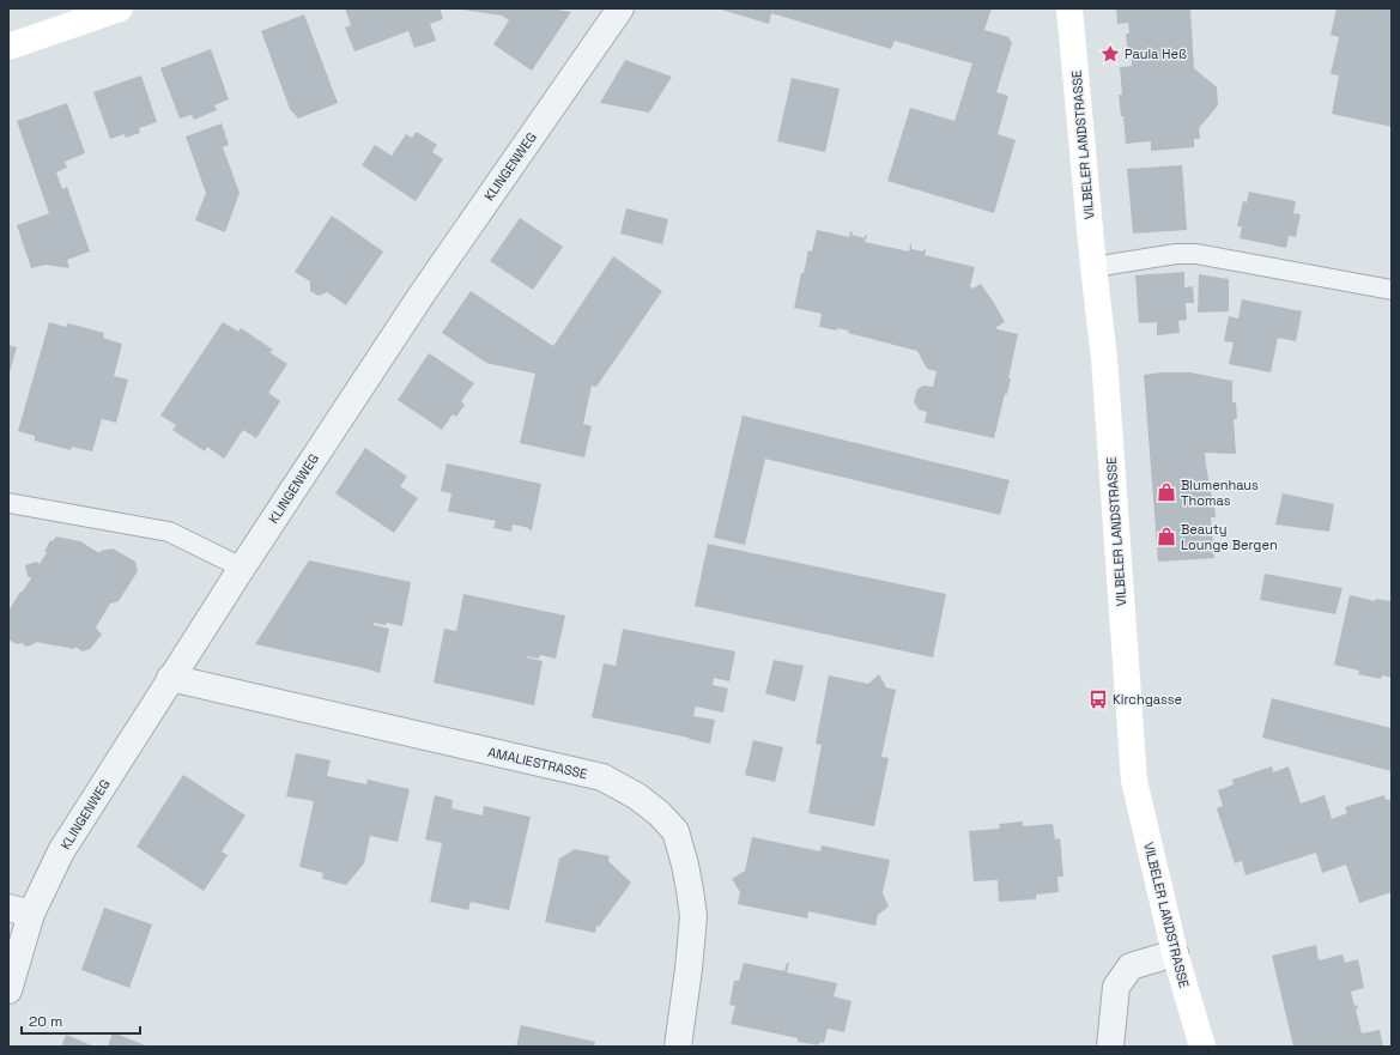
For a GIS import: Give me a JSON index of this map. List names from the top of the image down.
{
  "streets": {
    "main road": ["VILBELER LANDSTRASSE"],
    "street": ["KLINGENWEG", "AMALIESTRASSE"]
  },
  "crossings": [
    ["KLINGENWEG", "AMALIESTRASSE"]
  ],
  "places": {
    "place": ["Paula Heß"],
    "shop": ["Blumenhaus Thomas", "Beauty Lounge Bergen"],
    "bus stop": ["Kirchgasse"]
  },
  "scale_bar": "20 m"
}
